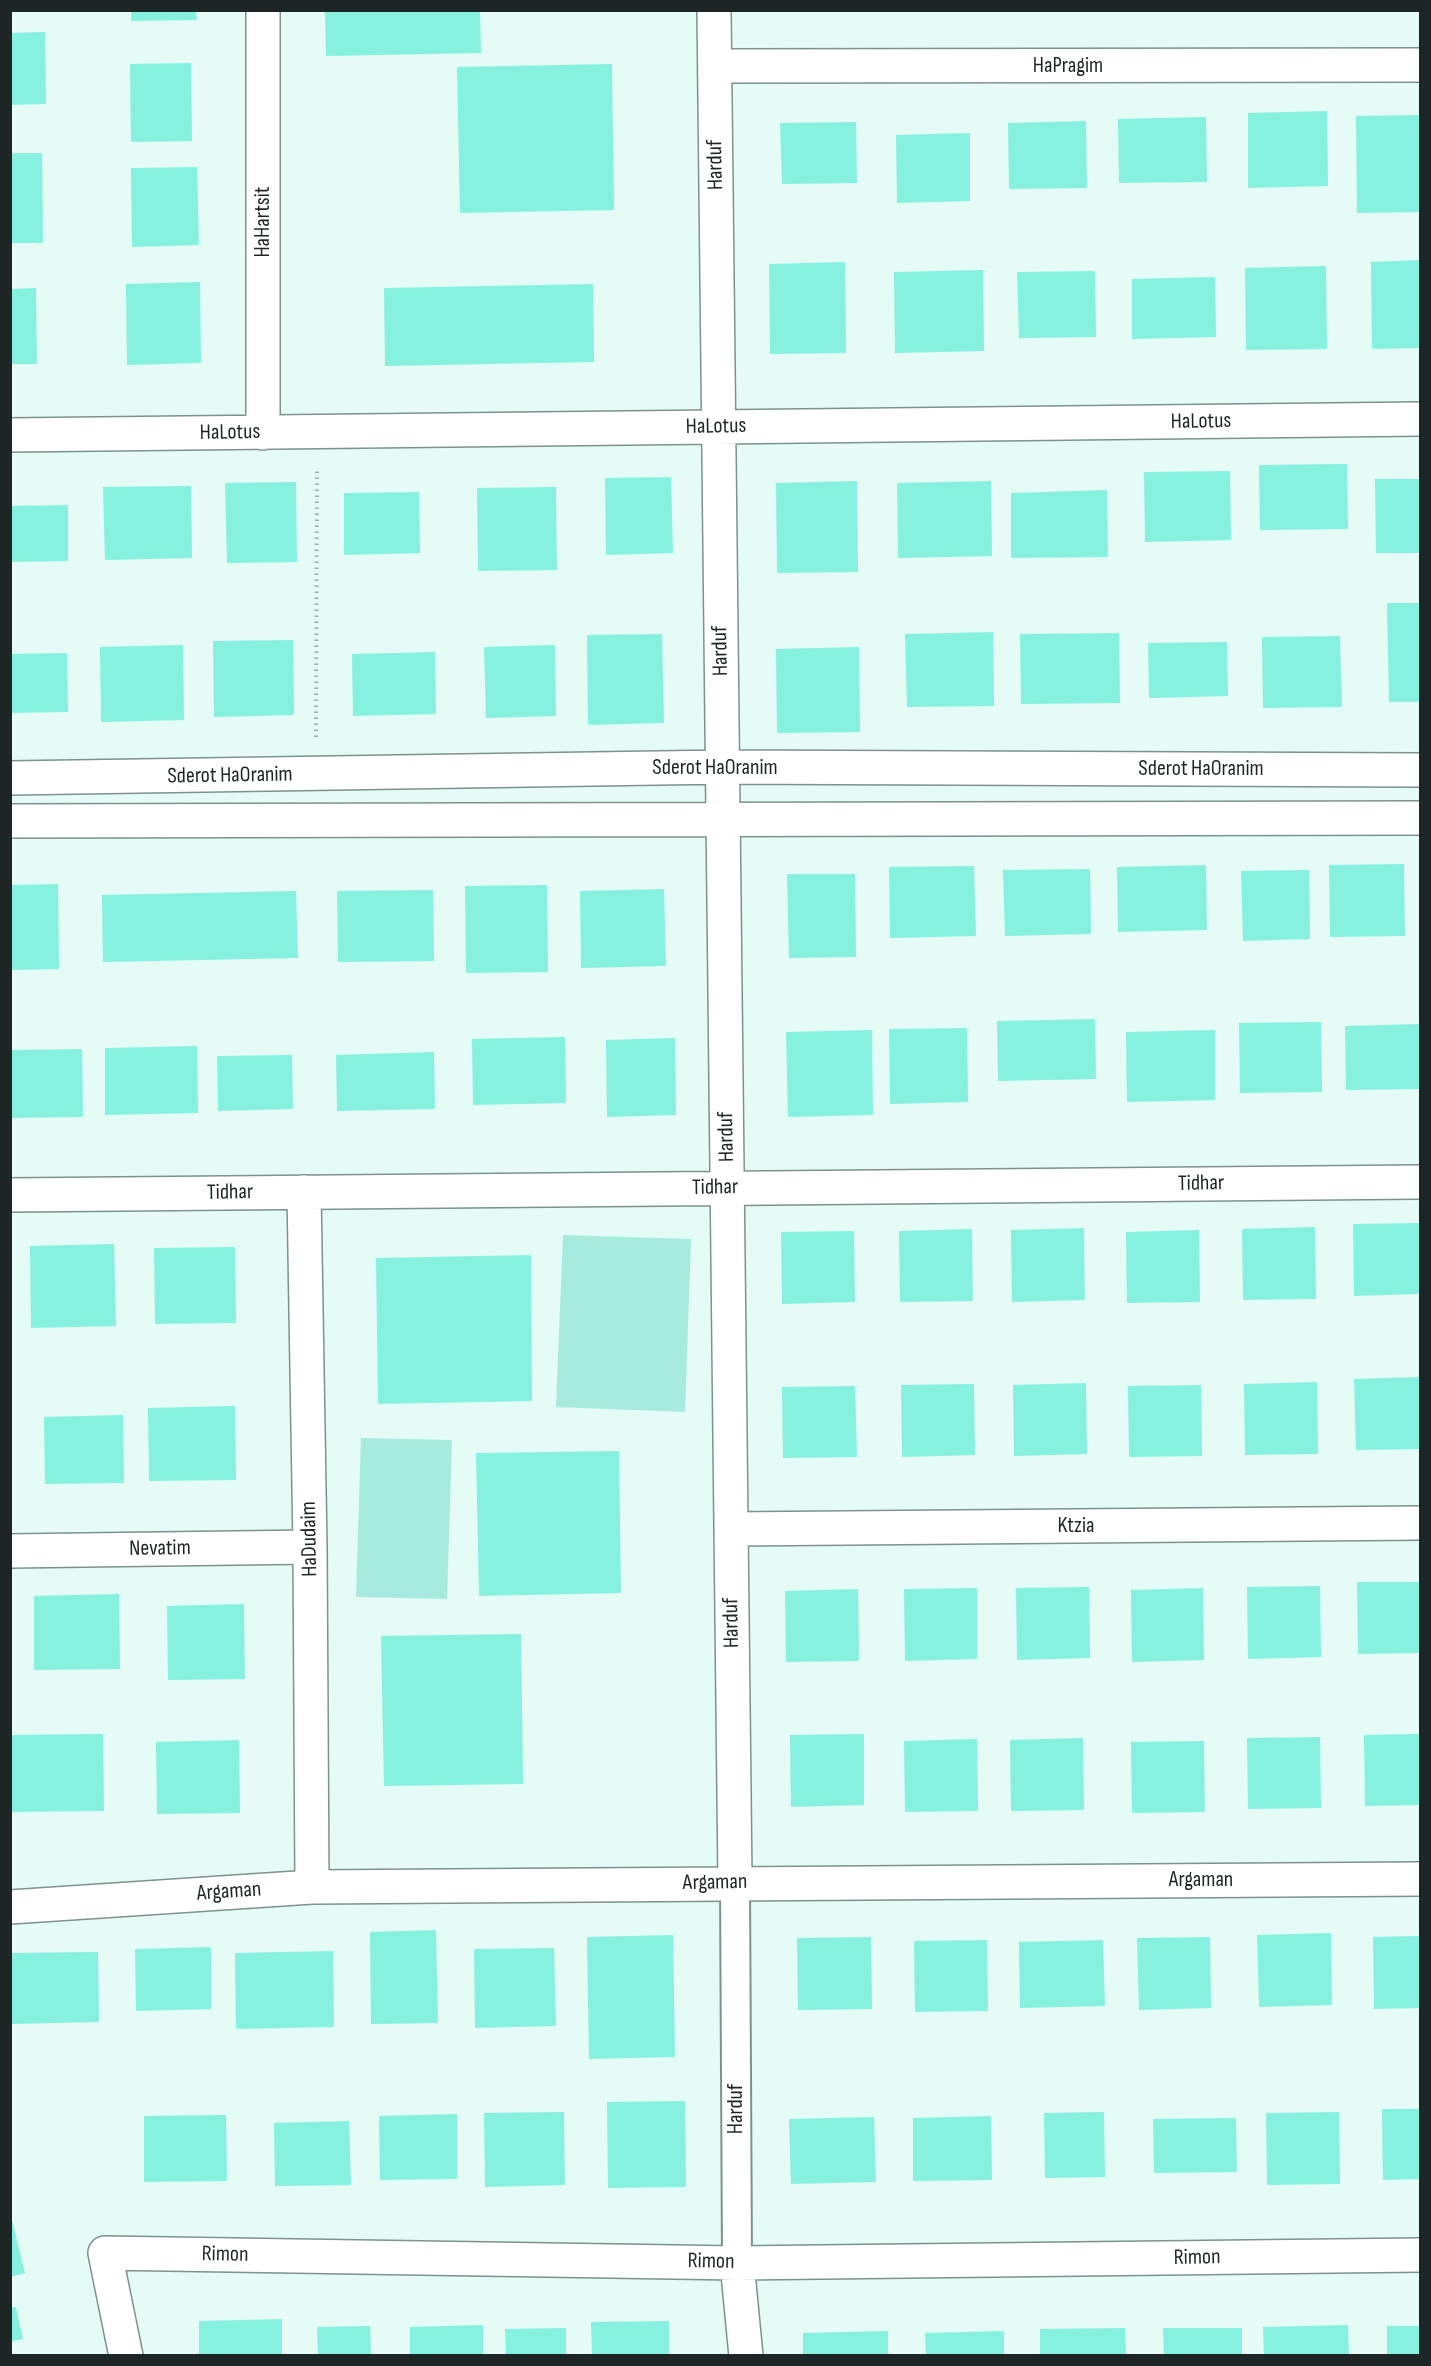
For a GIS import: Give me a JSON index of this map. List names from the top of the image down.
{
  "streets": {
    "street": [
      "HaPragim",
      "Harduf",
      "HaHartsit",
      "HaLotus",
      "Sderot HaOranim",
      "Tidhar",
      "Ktzia",
      "HaDudaim",
      "Nevatim",
      "Argaman",
      "Rimon"
    ]
  },
  "crossings": [
    ["HaPragim", "Harduf"],
    ["Harduf", "HaLotus"],
    ["Harduf", "Sderot HaOranim"],
    ["Harduf", "Tidhar"],
    ["Harduf", "Ktzia"],
    ["Harduf", "Argaman"],
    ["Harduf", "Rimon"],
    ["HaHartsit", "HaLotus"],
    ["Tidhar", "HaDudaim"],
    ["HaDudaim", "Nevatim"],
    ["HaDudaim", "Argaman"]
  ]
}
